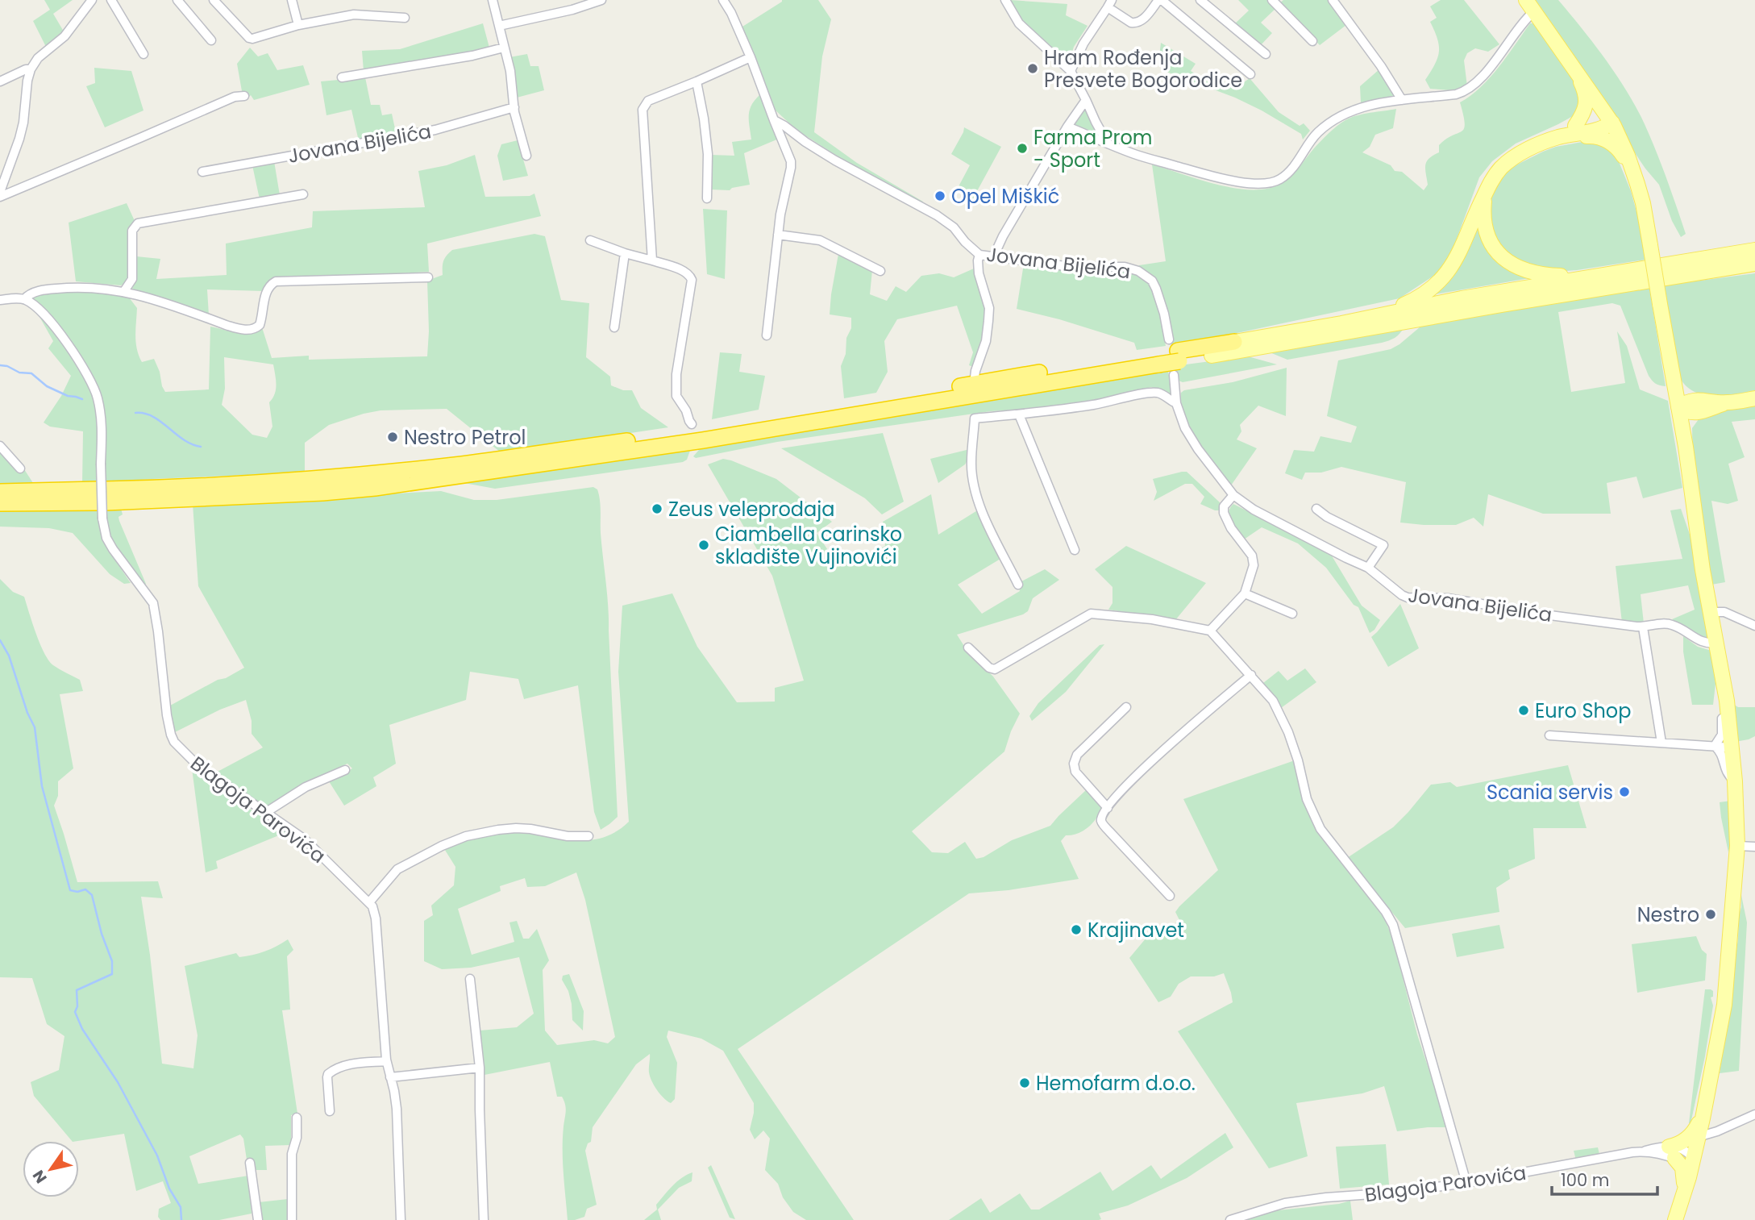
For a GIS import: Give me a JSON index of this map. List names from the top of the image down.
{
  "streets": {
    "street": ["Jovana Bijelića", "Blagoja Parovića"]
  },
  "places": [
    "Hram Rođenja Presvete Bogorodice",
    "Farma Prom - Sport",
    "Opel Miškić",
    "Nestro Petrol",
    "Zeus veleprodaja",
    "Ciambella carinsko skladište Vujinovići",
    "Euro Shop",
    "Scania servis",
    "Nestro",
    "Krajinavet",
    "Hemofarm d.o.o."
  ],
  "scale_bar": "100 m",
  "north": "bottom left"
}
